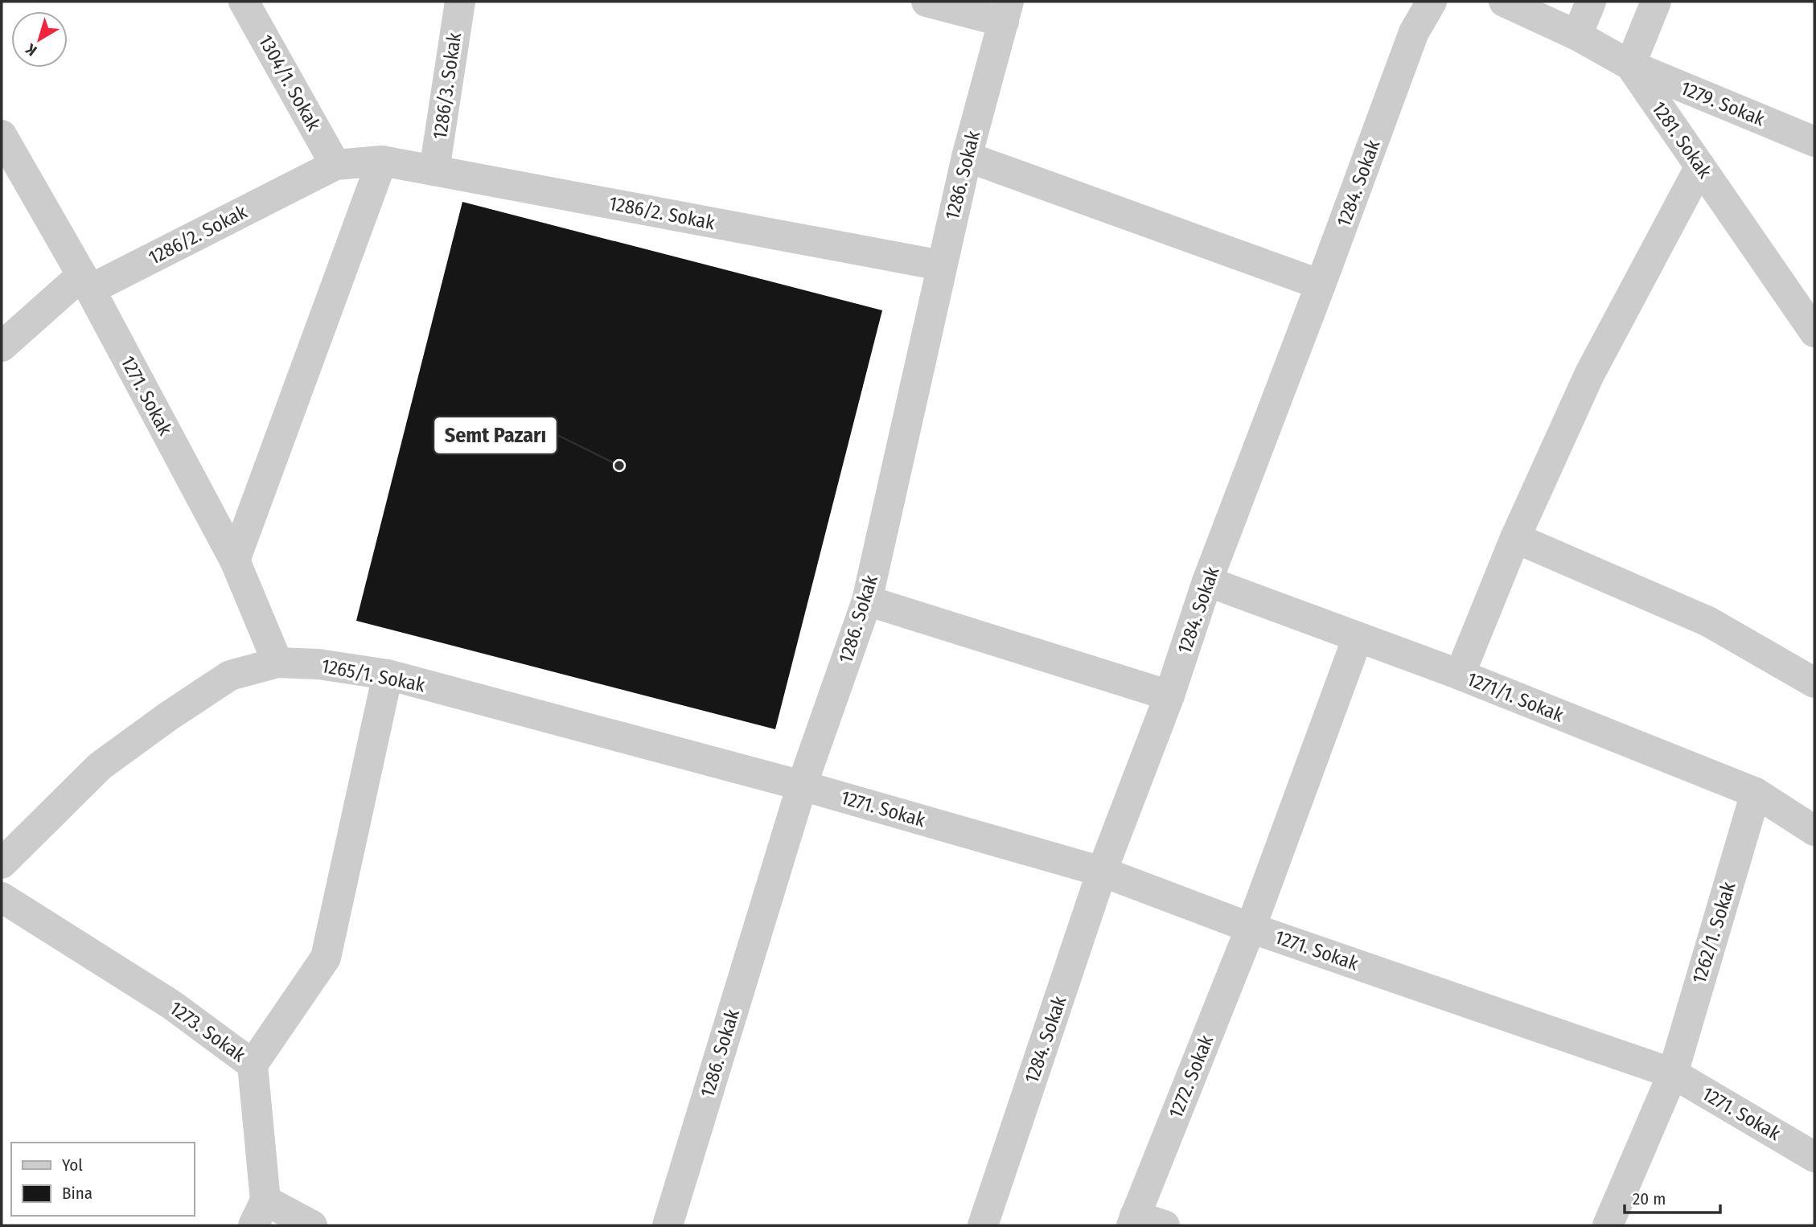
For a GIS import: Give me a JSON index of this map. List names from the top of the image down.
{
  "streets": {
    "street": [
      "1304/1. Sokak",
      "1286/3. Sokak",
      "1279. Sokak",
      "1281. Sokak",
      "1286. Sokak",
      "1284. Sokak",
      "1286/2. Sokak",
      "1271. Sokak",
      "1265/1. Sokak",
      "1271/1. Sokak",
      "1262/1. Sokak",
      "1273. Sokak",
      "1272. Sokak"
    ]
  },
  "crossings": [
    ["1304/1. Sokak", "1286/2. Sokak"],
    ["1286/3. Sokak", "1286/2. Sokak"],
    ["1279. Sokak", "1281. Sokak"],
    ["1286. Sokak", "1286/2. Sokak"],
    ["1286. Sokak", "1271. Sokak"],
    ["1286. Sokak", "1265/1. Sokak"],
    ["1284. Sokak", "1271. Sokak"],
    ["1284. Sokak", "1271/1. Sokak"],
    ["1286/2. Sokak", "1271. Sokak"],
    ["1271. Sokak", "1265/1. Sokak"],
    ["1271. Sokak", "1262/1. Sokak"],
    ["1271. Sokak", "1272. Sokak"],
    ["1271/1. Sokak", "1262/1. Sokak"],
    ["1271/1. Sokak", "1272. Sokak"]
  ],
  "places": ["Semt Pazarı"],
  "legend": ["Yol", "Bina"],
  "scale_bar": "20 m",
  "north": "bottom left"
}
